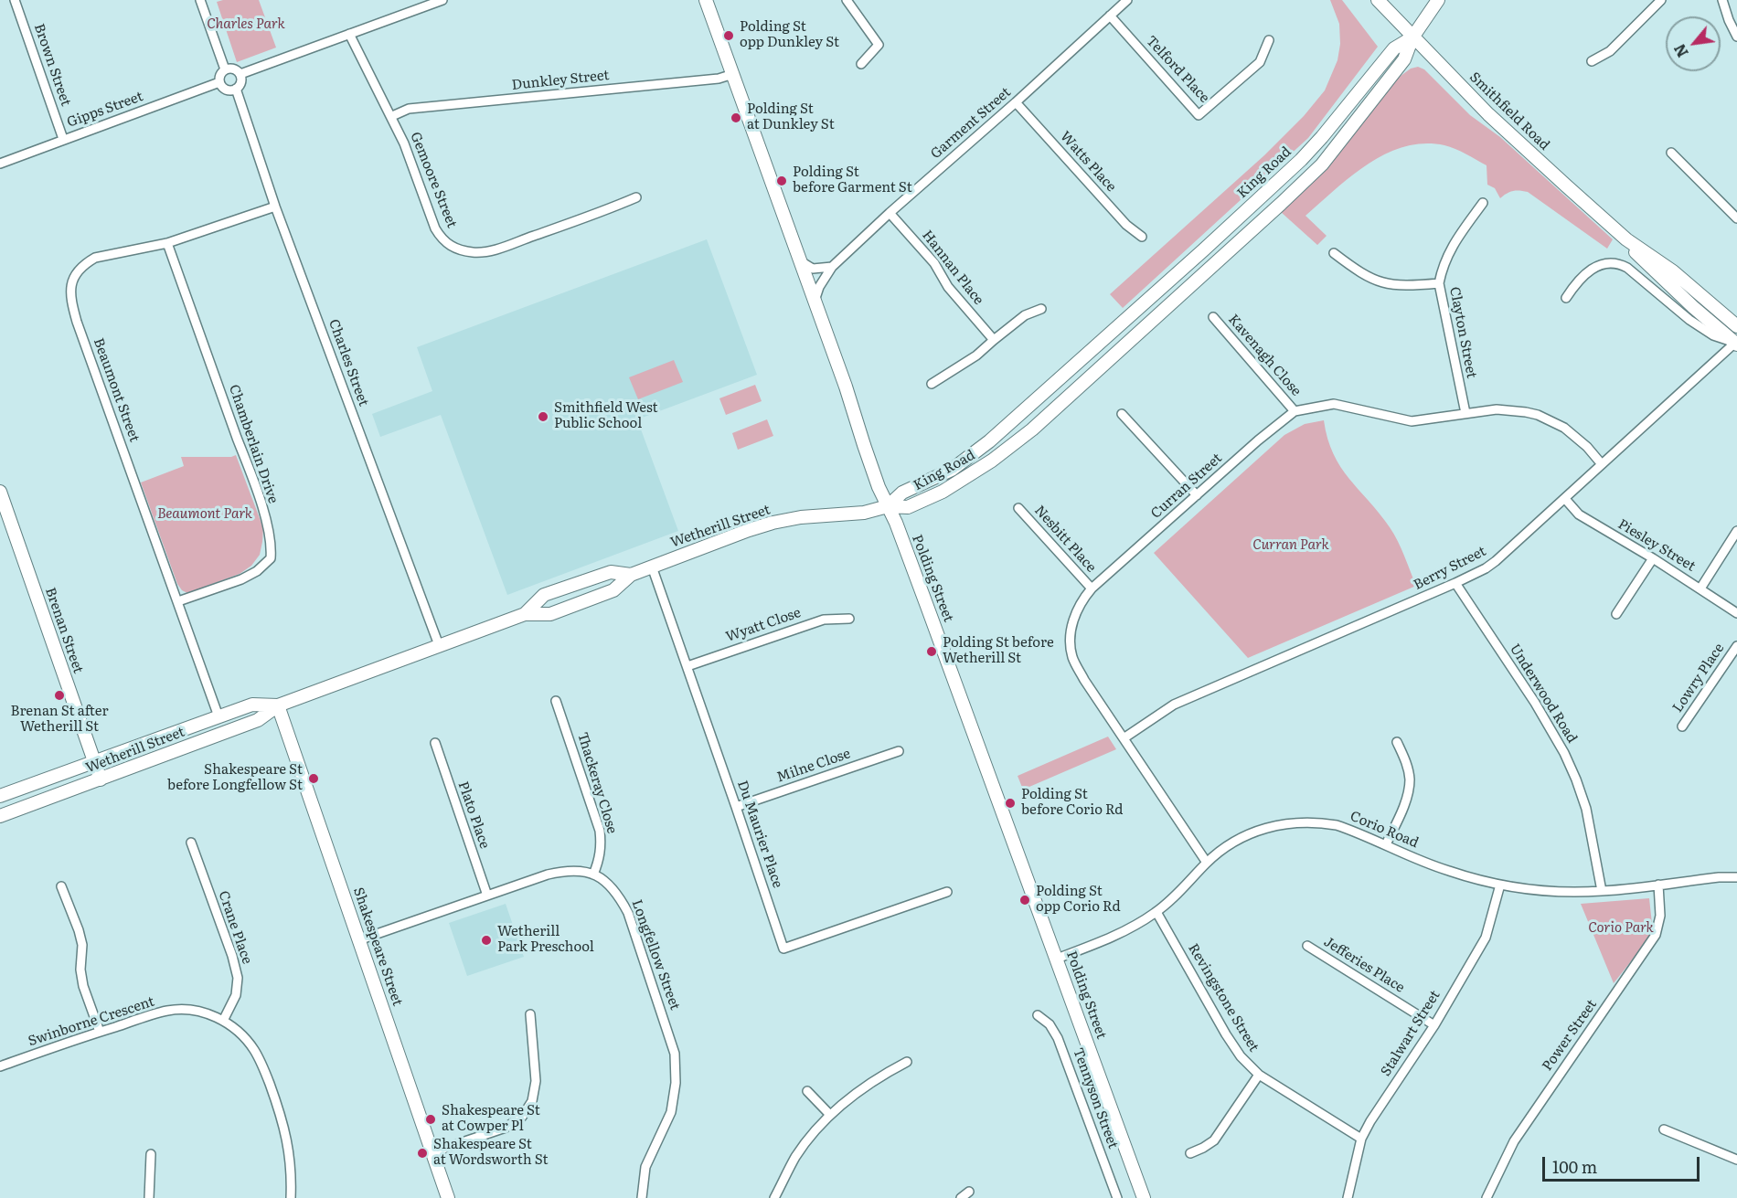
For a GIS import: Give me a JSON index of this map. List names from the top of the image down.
{
  "streets": {
    "main road": [
      "Smithfield Road",
      "King Road",
      "Wetherill Street",
      "Polding Street",
      "Brenan Street",
      "Shakespeare Street"
    ],
    "street": [
      "Brown Street",
      "Telford Place",
      "Dunkley Street",
      "Gipps Street",
      "Garment Street",
      "Watts Place",
      "Gemoore Street",
      "Hannan Place",
      "Clayton Street",
      "Kavenagh Close",
      "Charles Street",
      "Beaumont Street",
      "Chamberlain Drive",
      "Curran Street",
      "Nesbitt Place",
      "Piesley Street",
      "Berry Street",
      "Wyatt Close",
      "Lowry Place",
      "Underwood Road",
      "Milne Close",
      "Thackeray Close",
      "Plato Place",
      "Corio Road",
      "Du Maurier Place",
      "Crane Place",
      "Longfellow Street",
      "Jefferies Place",
      "Revingstone Street",
      "Swinborne Crescent",
      "Stalwart Street",
      "Power Street",
      "Tennyson Street"
    ]
  },
  "crossings": [
    ["Brown Street", "Gipps Street"],
    ["Telford Place", "Garment Street"],
    ["Dunkley Street", "Gemoore Street"],
    ["Dunkley Street", "Polding Street"],
    ["Gipps Street", "Charles Street"],
    ["Smithfield Road", "King Road"],
    ["Smithfield Road", "Berry Street"],
    ["Garment Street", "Watts Place"],
    ["Garment Street", "Hannan Place"],
    ["Garment Street", "Polding Street"],
    ["King Road", "Wetherill Street"],
    ["King Road", "Polding Street"],
    ["Clayton Street", "Curran Street"],
    ["Kavenagh Close", "Curran Street"],
    ["Charles Street", "Beaumont Street"],
    ["Charles Street", "Wetherill Street"],
    ["Beaumont Street", "Chamberlain Drive"],
    ["Beaumont Street", "Wetherill Street"],
    ["Curran Street", "Nesbitt Place"],
    ["Curran Street", "Berry Street"],
    ["Curran Street", "Corio Road"],
    ["Wetherill Street", "Polding Street"],
    ["Wetherill Street", "Brenan Street"],
    ["Wetherill Street", "Du Maurier Place"],
    ["Wetherill Street", "Shakespeare Street"],
    ["Piesley Street", "Berry Street"],
    ["Berry Street", "Underwood Road"],
    ["Polding Street", "Corio Road"],
    ["Wyatt Close", "Du Maurier Place"],
    ["Underwood Road", "Corio Road"],
    ["Milne Close", "Du Maurier Place"],
    ["Thackeray Close", "Longfellow Street"],
    ["Corio Road", "Revingstone Street"],
    ["Corio Road", "Stalwart Street"],
    ["Corio Road", "Power Street"],
    ["Crane Place", "Swinborne Crescent"],
    ["Jefferies Place", "Stalwart Street"],
    ["Revingstone Street", "Stalwart Street"]
  ],
  "parks": [
    "Charles Park",
    "Beaumont Park",
    "Curran Park",
    "Corio Park"
  ],
  "places": [
    "Polding St opp Dunkley St",
    "Polding St at Dunkley St",
    "Polding St before Garment St",
    "Smithfield West Public School",
    "Polding St before Wetherill St",
    "Brenan St after Wetherill St",
    "Shakespeare St before Longfellow St",
    "Polding St before Corio Rd",
    "Polding St opp Corio Rd",
    "Wetherill Park Preschool",
    "Shakespeare St at Cowper Pl",
    "Shakespeare St at Wordsworth St"
  ],
  "scale_bar": "100 m",
  "north": "bottom left"
}
